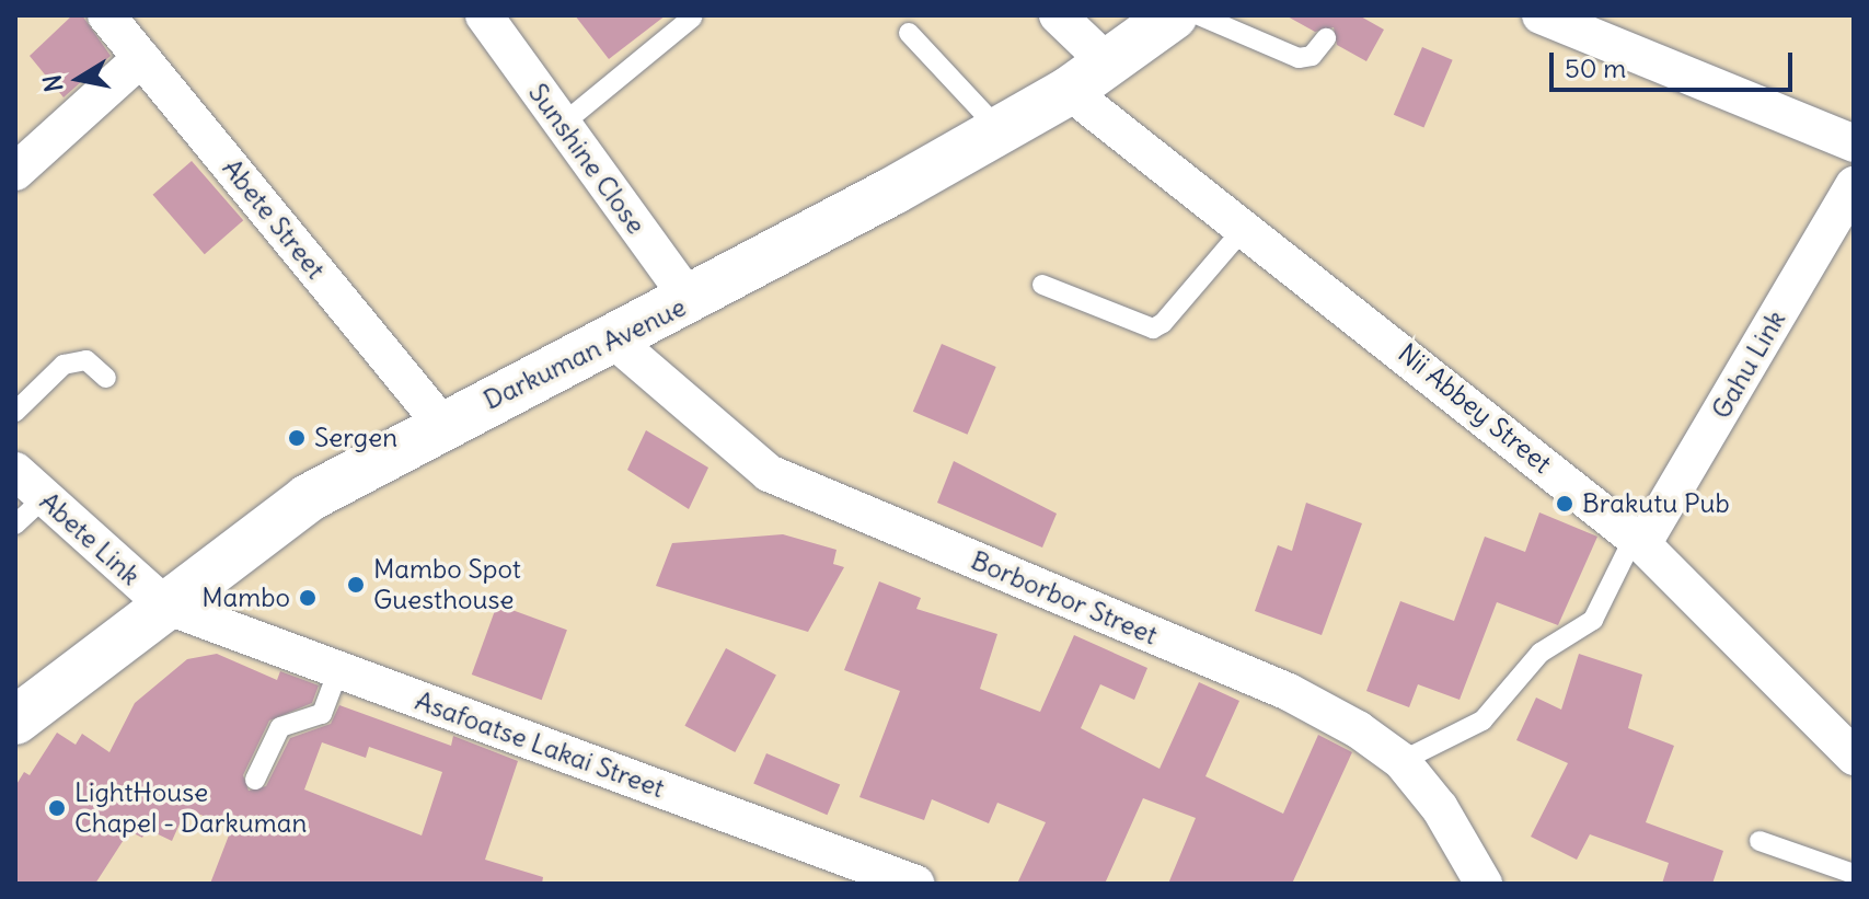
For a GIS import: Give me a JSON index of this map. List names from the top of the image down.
{
  "streets": {
    "street": [
      "Sunshine Close",
      "Abete Street",
      "Darkuman Avenue",
      "Gahu Link",
      "Nii Abbey Street",
      "Abete Link",
      "Borborbor Street",
      "Asafoatse Lakai Street"
    ]
  },
  "crossings": [
    ["Sunshine Close", "Darkuman Avenue"],
    ["Abete Street", "Darkuman Avenue"],
    ["Darkuman Avenue", "Nii Abbey Street"],
    ["Darkuman Avenue", "Abete Link"],
    ["Darkuman Avenue", "Borborbor Street"],
    ["Darkuman Avenue", "Asafoatse Lakai Street"],
    ["Gahu Link", "Nii Abbey Street"],
    ["Abete Link", "Asafoatse Lakai Street"]
  ],
  "places": [
    "Sergen",
    "Brakutu Pub",
    "Mambo Spot Guesthouse",
    "Mambo",
    "LightHouse Chapel - Darkuman"
  ],
  "scale_bar": "50 m",
  "north": "left"
}
